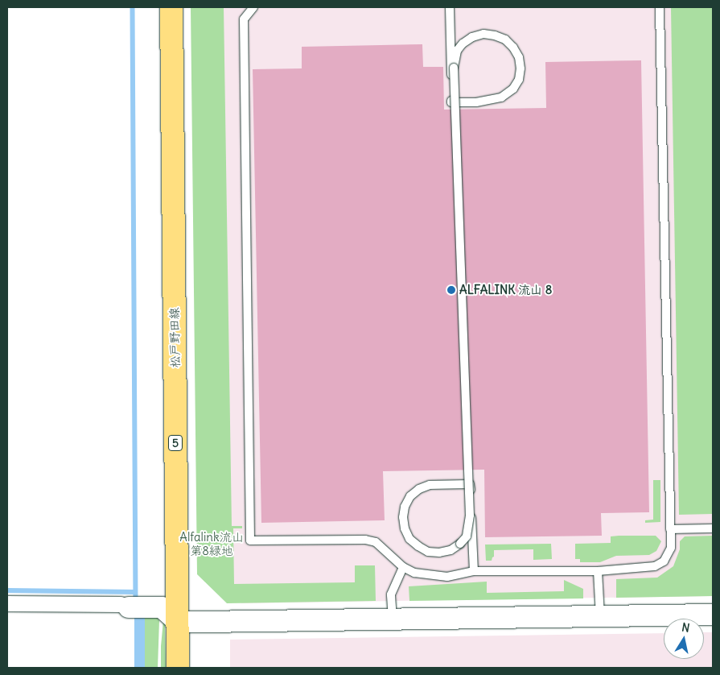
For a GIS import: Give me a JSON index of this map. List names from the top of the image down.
{
  "streets": {
    "main road": ["松戸野田線", "5"]
  },
  "parks": ["Alfalink流山 第8緑地"],
  "places": ["ALFALINK 流山 8"],
  "north": "top"
}
